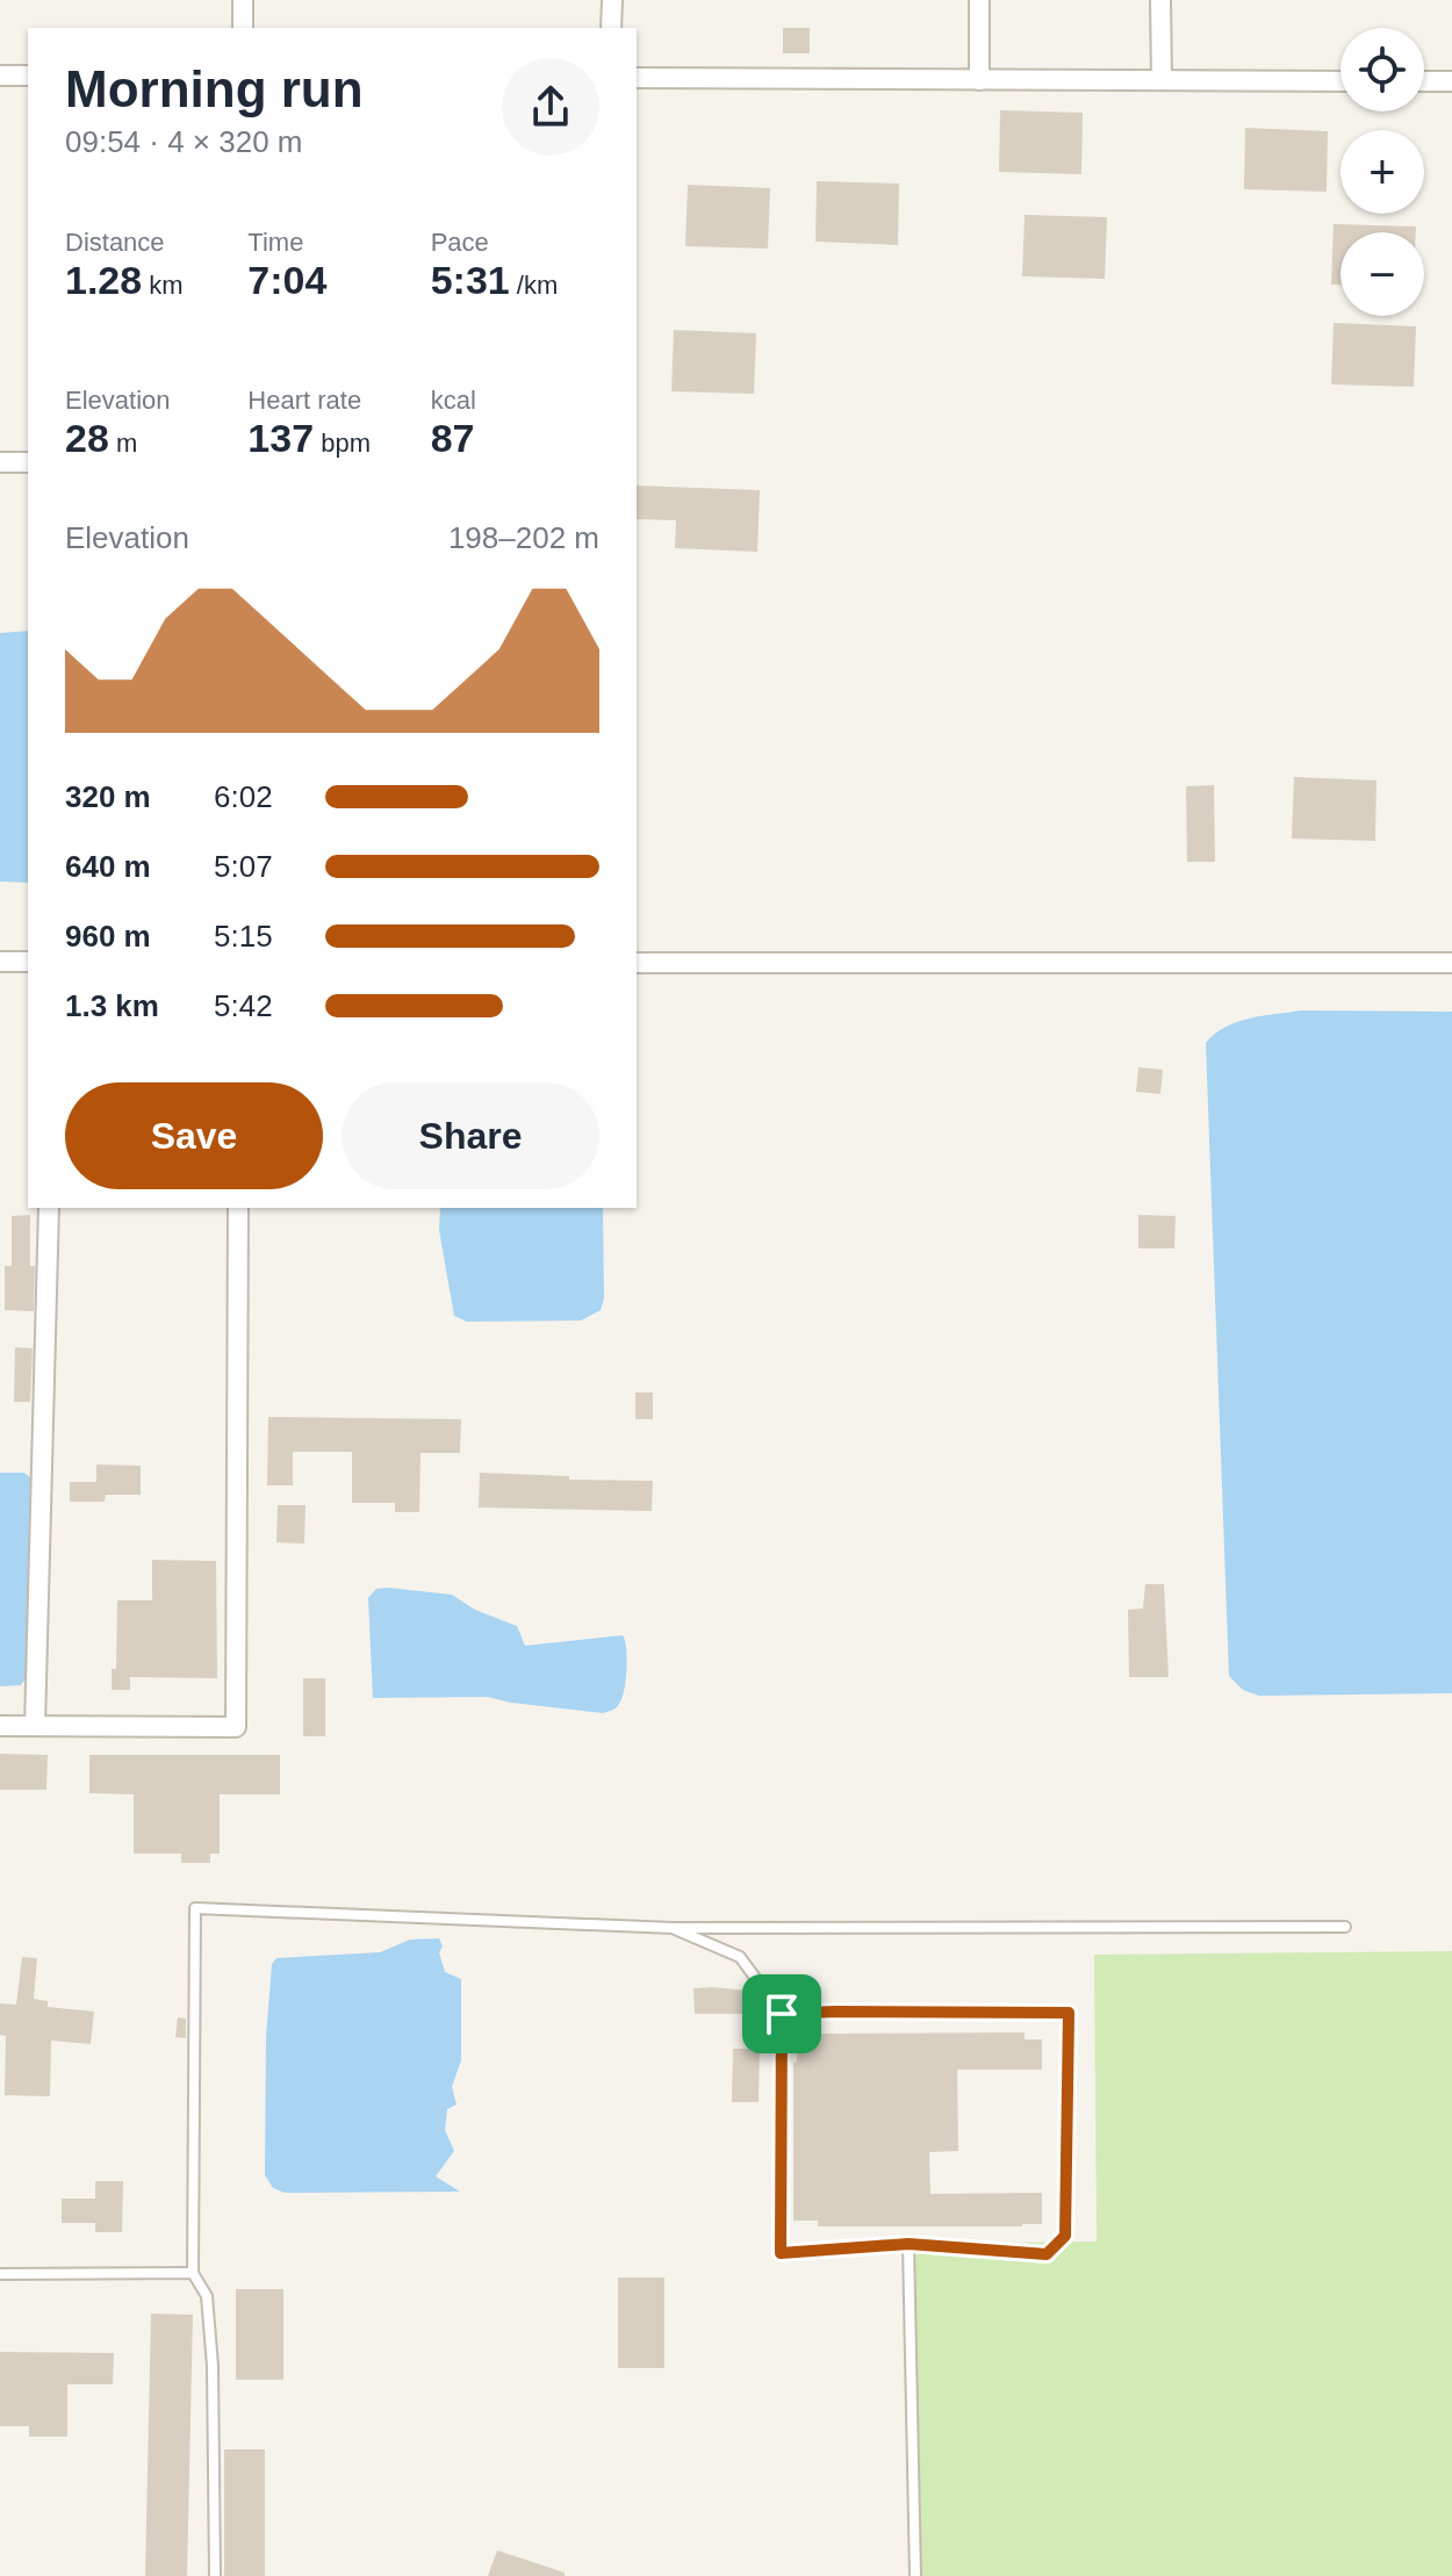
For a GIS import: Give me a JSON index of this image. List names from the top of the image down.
{
  "page": {
    "map_buttons": ["+", "−"],
    "heading": ["Morning run", "09:54 · 4 × 320 m"],
    "stats": [
      ["Distance", "1.28 km"],
      ["Time", "7:04"],
      ["Pace", "5:31 /km"],
      ["Elevation", "28 m"],
      ["Heart rate", "137 bpm"],
      ["kcal", "87"]
    ],
    "chart": ["Elevation", "198–202 m"],
    "list": [
      {
        "name": "320 m",
        "note": "6:02"
      },
      {
        "name": "640 m",
        "note": "5:07"
      },
      {
        "name": "960 m",
        "note": "5:15"
      },
      {
        "name": "1.3 km",
        "note": "5:42"
      }
    ],
    "buttons": ["Save", "Share"]
  }
}
